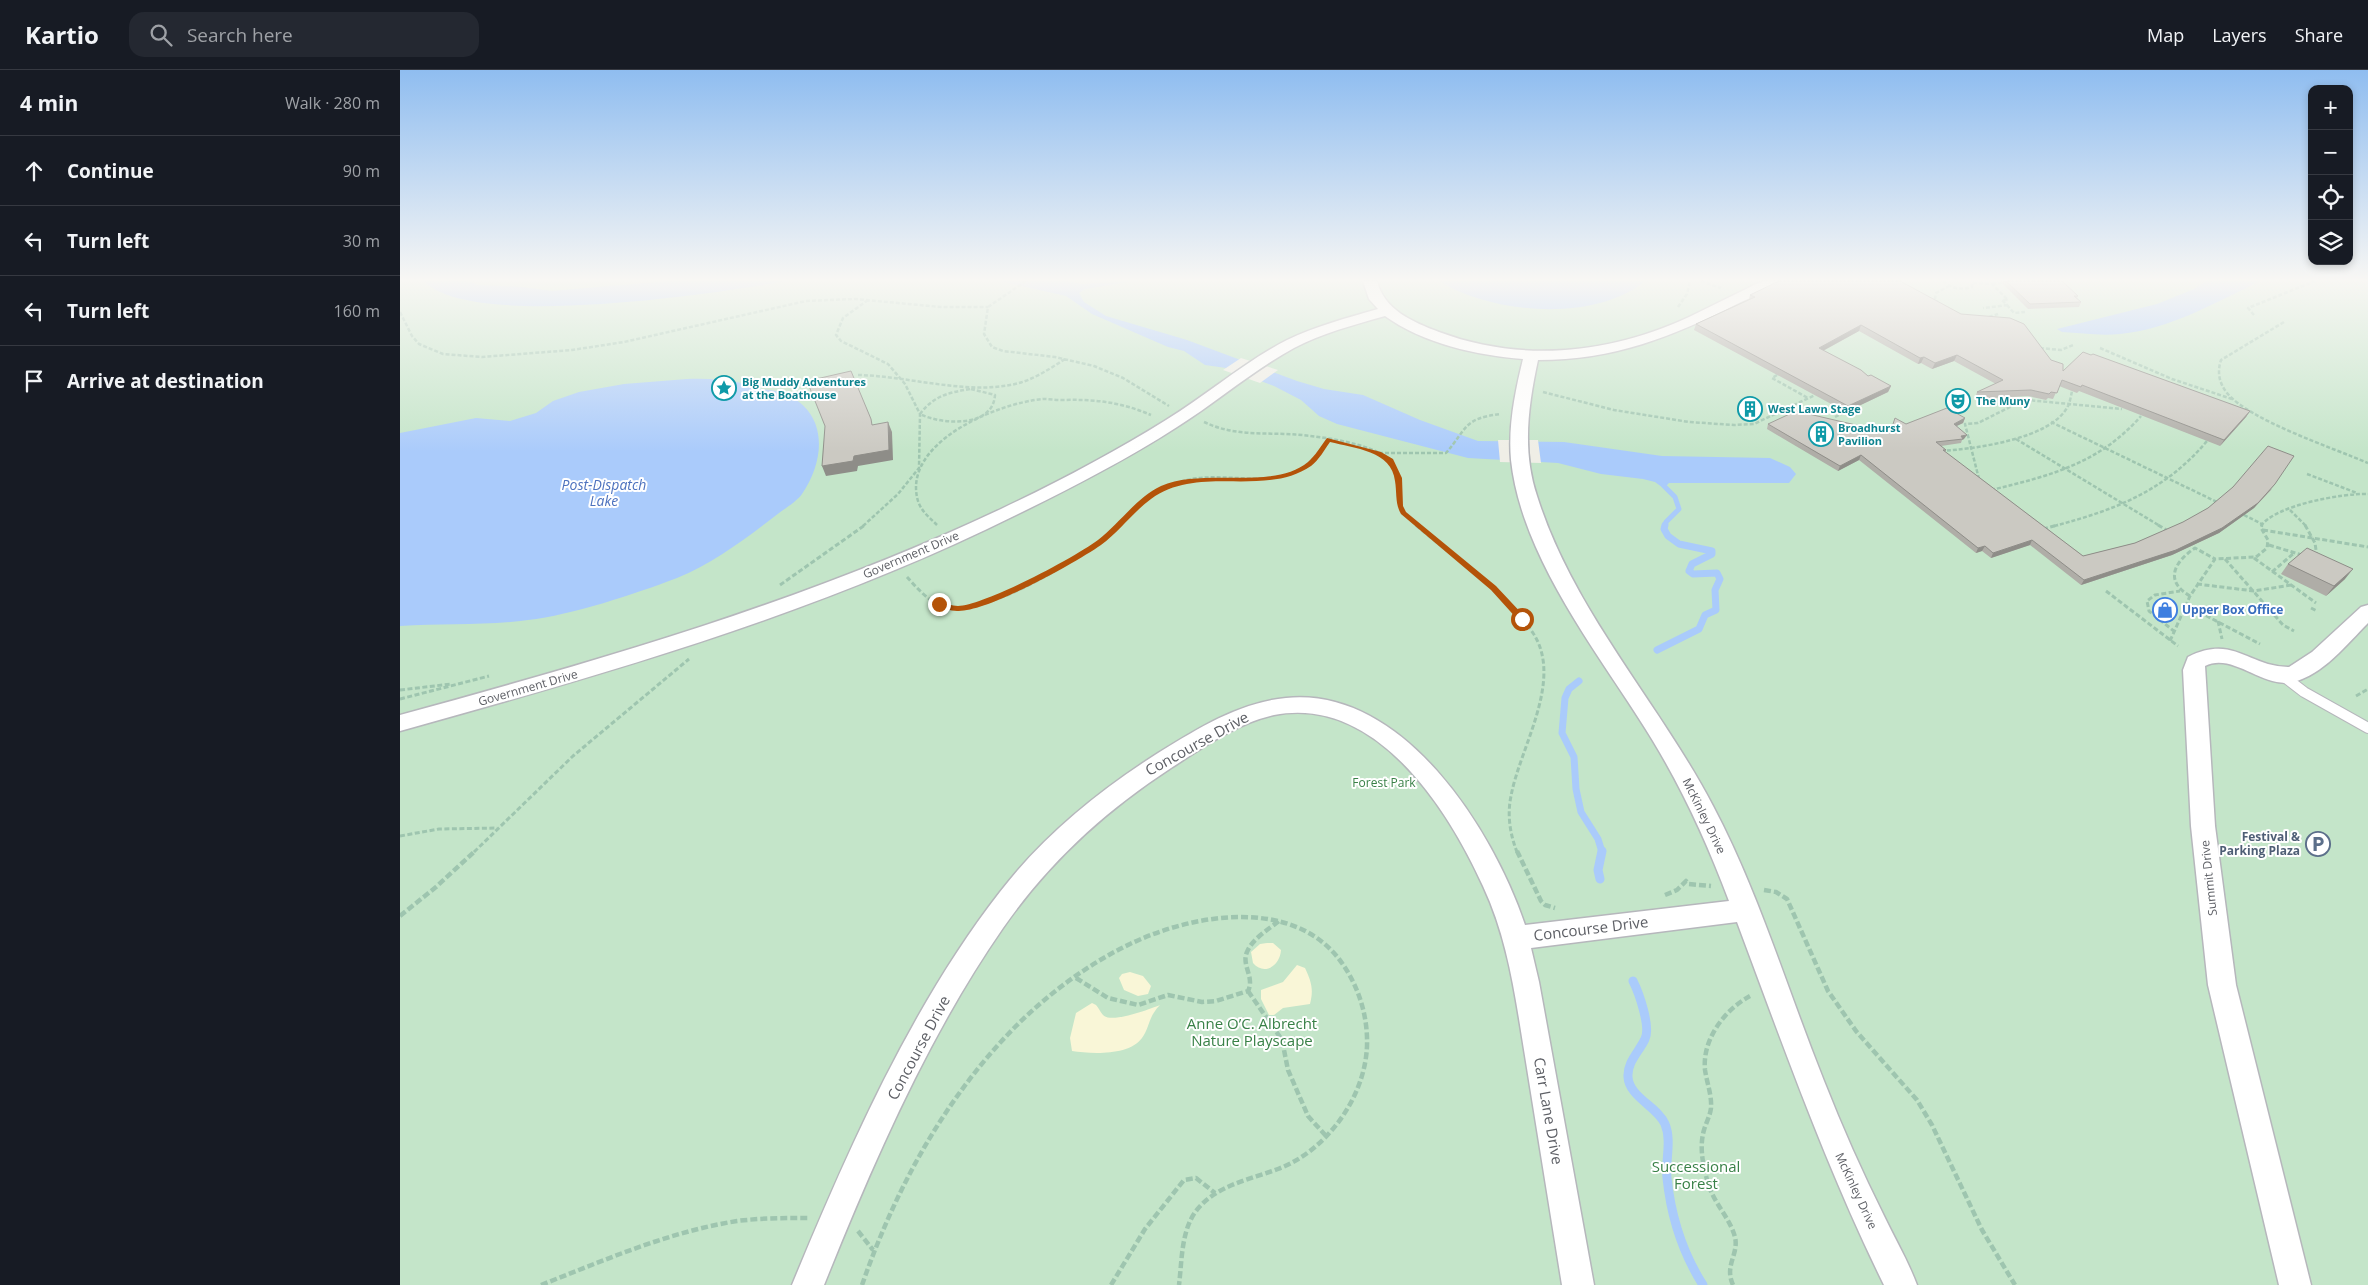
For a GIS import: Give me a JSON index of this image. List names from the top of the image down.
{
  "streets": {
    "street": [
      "Government Drive",
      "Concourse Drive",
      "McKinley Drive",
      "Summit Drive",
      "Carr Lane Drive"
    ]
  },
  "crossings": [
    ["Concourse Drive", "McKinley Drive"],
    ["Concourse Drive", "Carr Lane Drive"]
  ],
  "water": ["Post-Dispatch Lake"],
  "parks": ["Forest Park", "Anne O’C. Albrecht Nature Playscape", "Successional Forest"],
  "places": {
    "place": ["Big Muddy Adventures at the Boathouse"],
    "theatre": ["The Muny"],
    "building": ["West Lawn Stage", "Broadhurst Pavilion"],
    "shop": ["Upper Box Office"],
    "parking": ["Festival & Parking Plaza"]
  },
  "page": {
    "header": "Kartio",
    "search": "Search here",
    "nav": ["Map", "Layers", "Share"],
    "heading": ["4 min", "Walk · 280 m"],
    "map_buttons": ["+", "−"],
    "list": [
      ["Continue", "90 m"],
      ["Turn left", "30 m"],
      ["Turn left", "160 m"],
      "Arrive at destination"
    ]
  }
}
